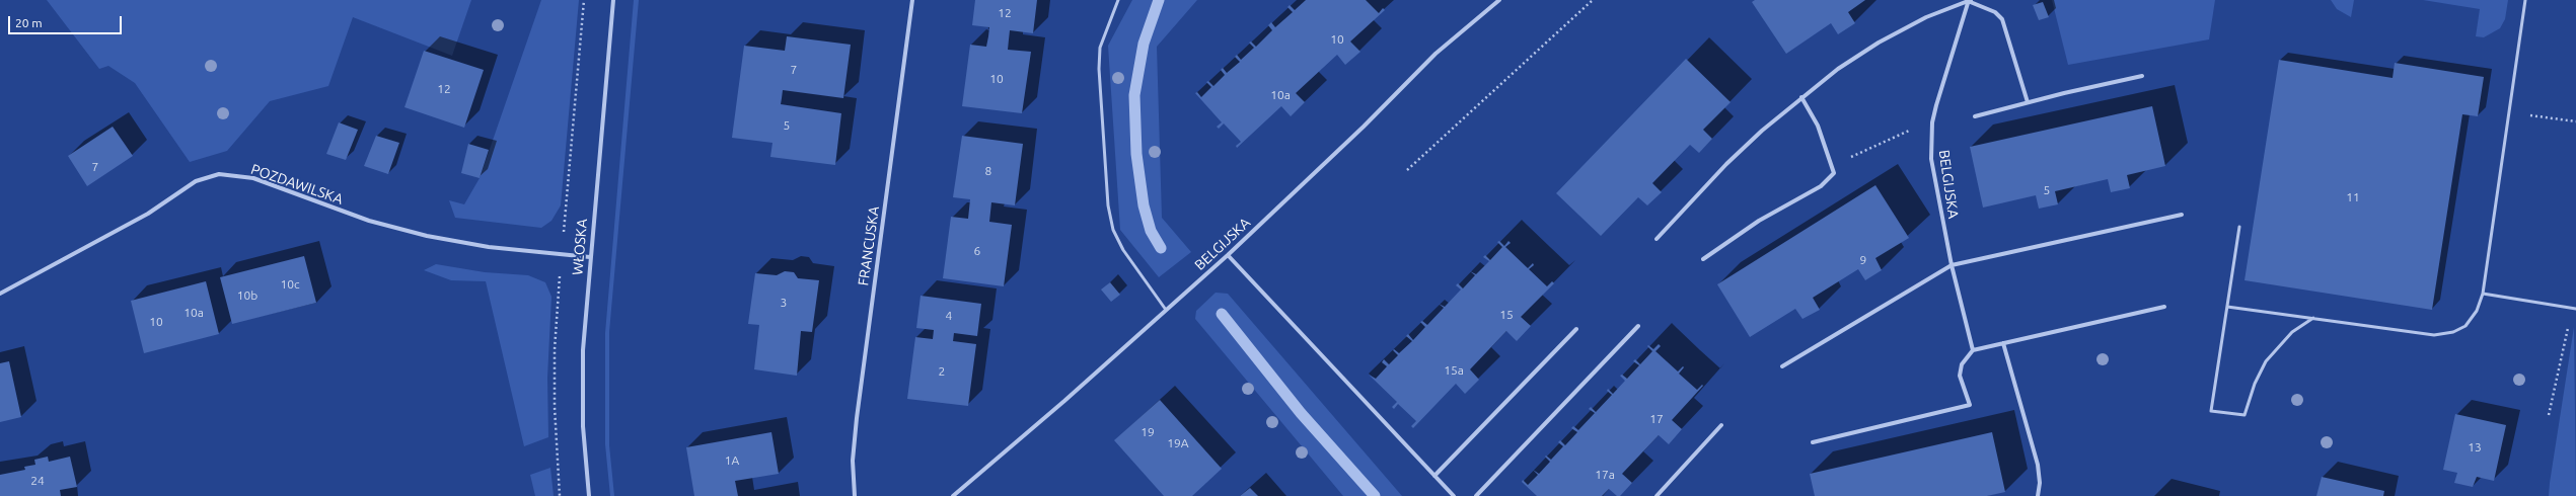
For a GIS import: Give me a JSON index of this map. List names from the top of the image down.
{
  "streets": {
    "street": [
      "POZDAWILSKA",
      "BELGIJSKA",
      "FRANCUSKA",
      "WŁOSKA"
    ]
  },
  "crossings": [
    ["POZDAWILSKA", "WŁOSKA"]
  ],
  "house_numbers": [
    "12",
    "10",
    "7",
    "10",
    "12",
    "10a",
    "5",
    "7",
    "8",
    "5",
    "11",
    "6",
    "9",
    "10c",
    "10b",
    "3",
    "10a",
    "15",
    "4",
    "10",
    "15a",
    "2",
    "17",
    "19",
    "19A",
    "13",
    "1A",
    "17a",
    "24"
  ],
  "scale_bar": "20 m"
}
